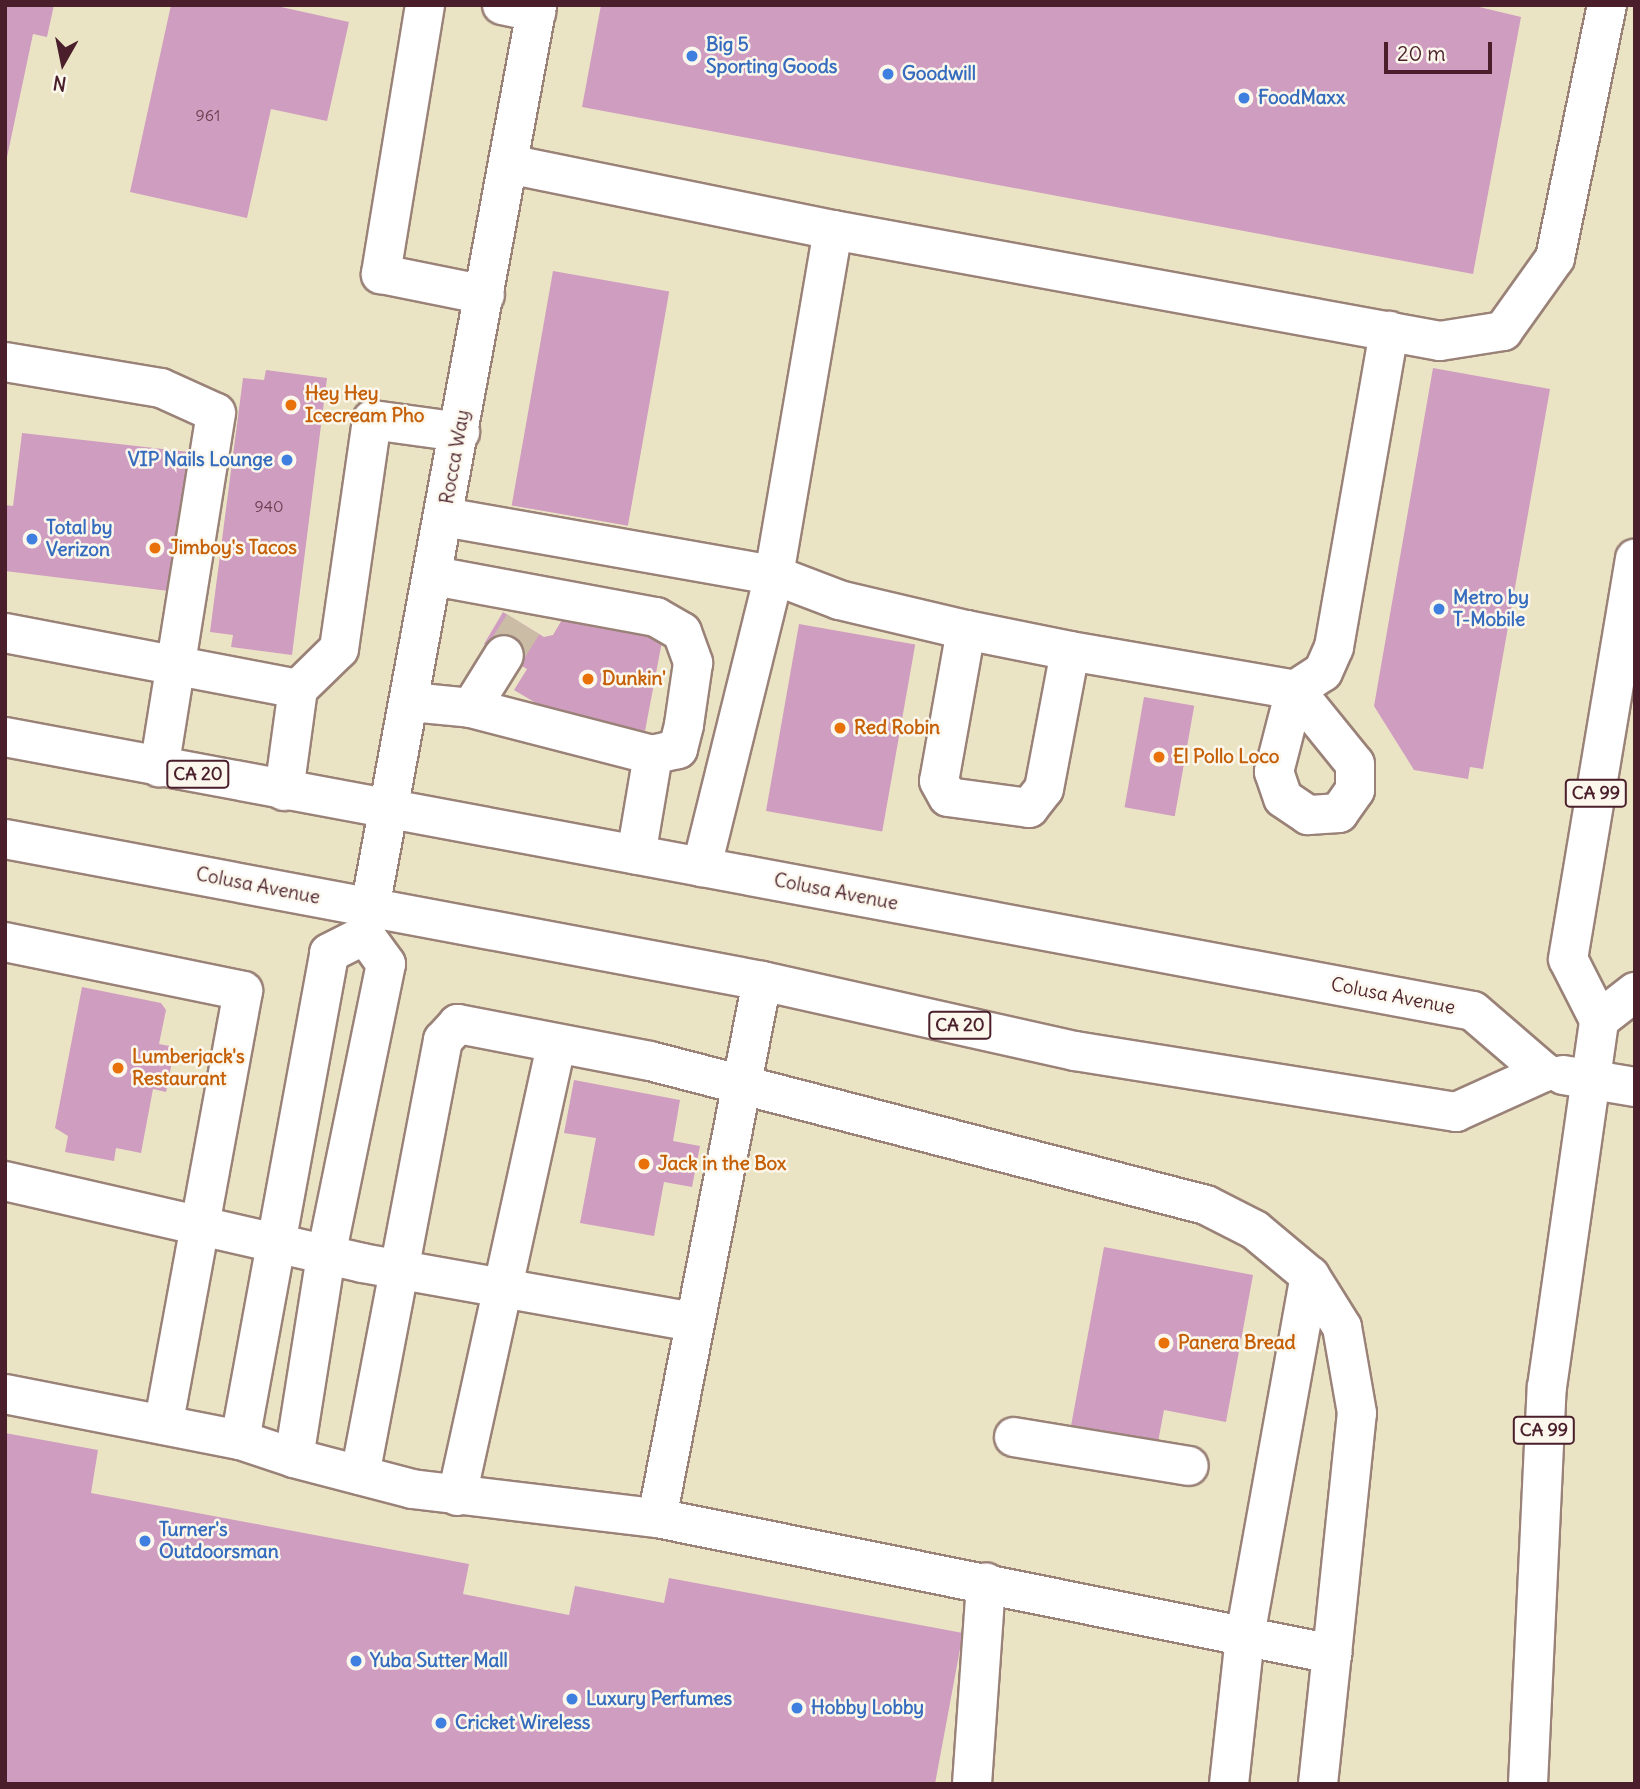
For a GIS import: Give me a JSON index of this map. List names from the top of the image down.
{
  "streets": {
    "main road": [
      "Rocca Way",
      "CA 20",
      "CA 99",
      "Colusa Avenue"
    ]
  },
  "crossings": [
    ["Rocca Way", "Colusa Avenue"]
  ],
  "places": [
    "Big 5 Sporting Goods",
    "Goodwill",
    "FoodMaxx",
    "Hey Hey Icecream Pho",
    "VIP Nails Lounge",
    "Total by Verizon",
    "Jimboy's Tacos",
    "Metro by T-Mobile",
    "Dunkin'",
    "Red Robin",
    "El Pollo Loco",
    "Lumberjack's Restaurant",
    "Jack in the Box",
    "Panera Bread",
    "Turner's Outdoorsman",
    "Yuba Sutter Mall",
    "Luxury Perfumes",
    "Hobby Lobby",
    "Cricket Wireless"
  ],
  "house_numbers": ["961", "940"],
  "scale_bar": "20 m",
  "north": "bottom"
}
